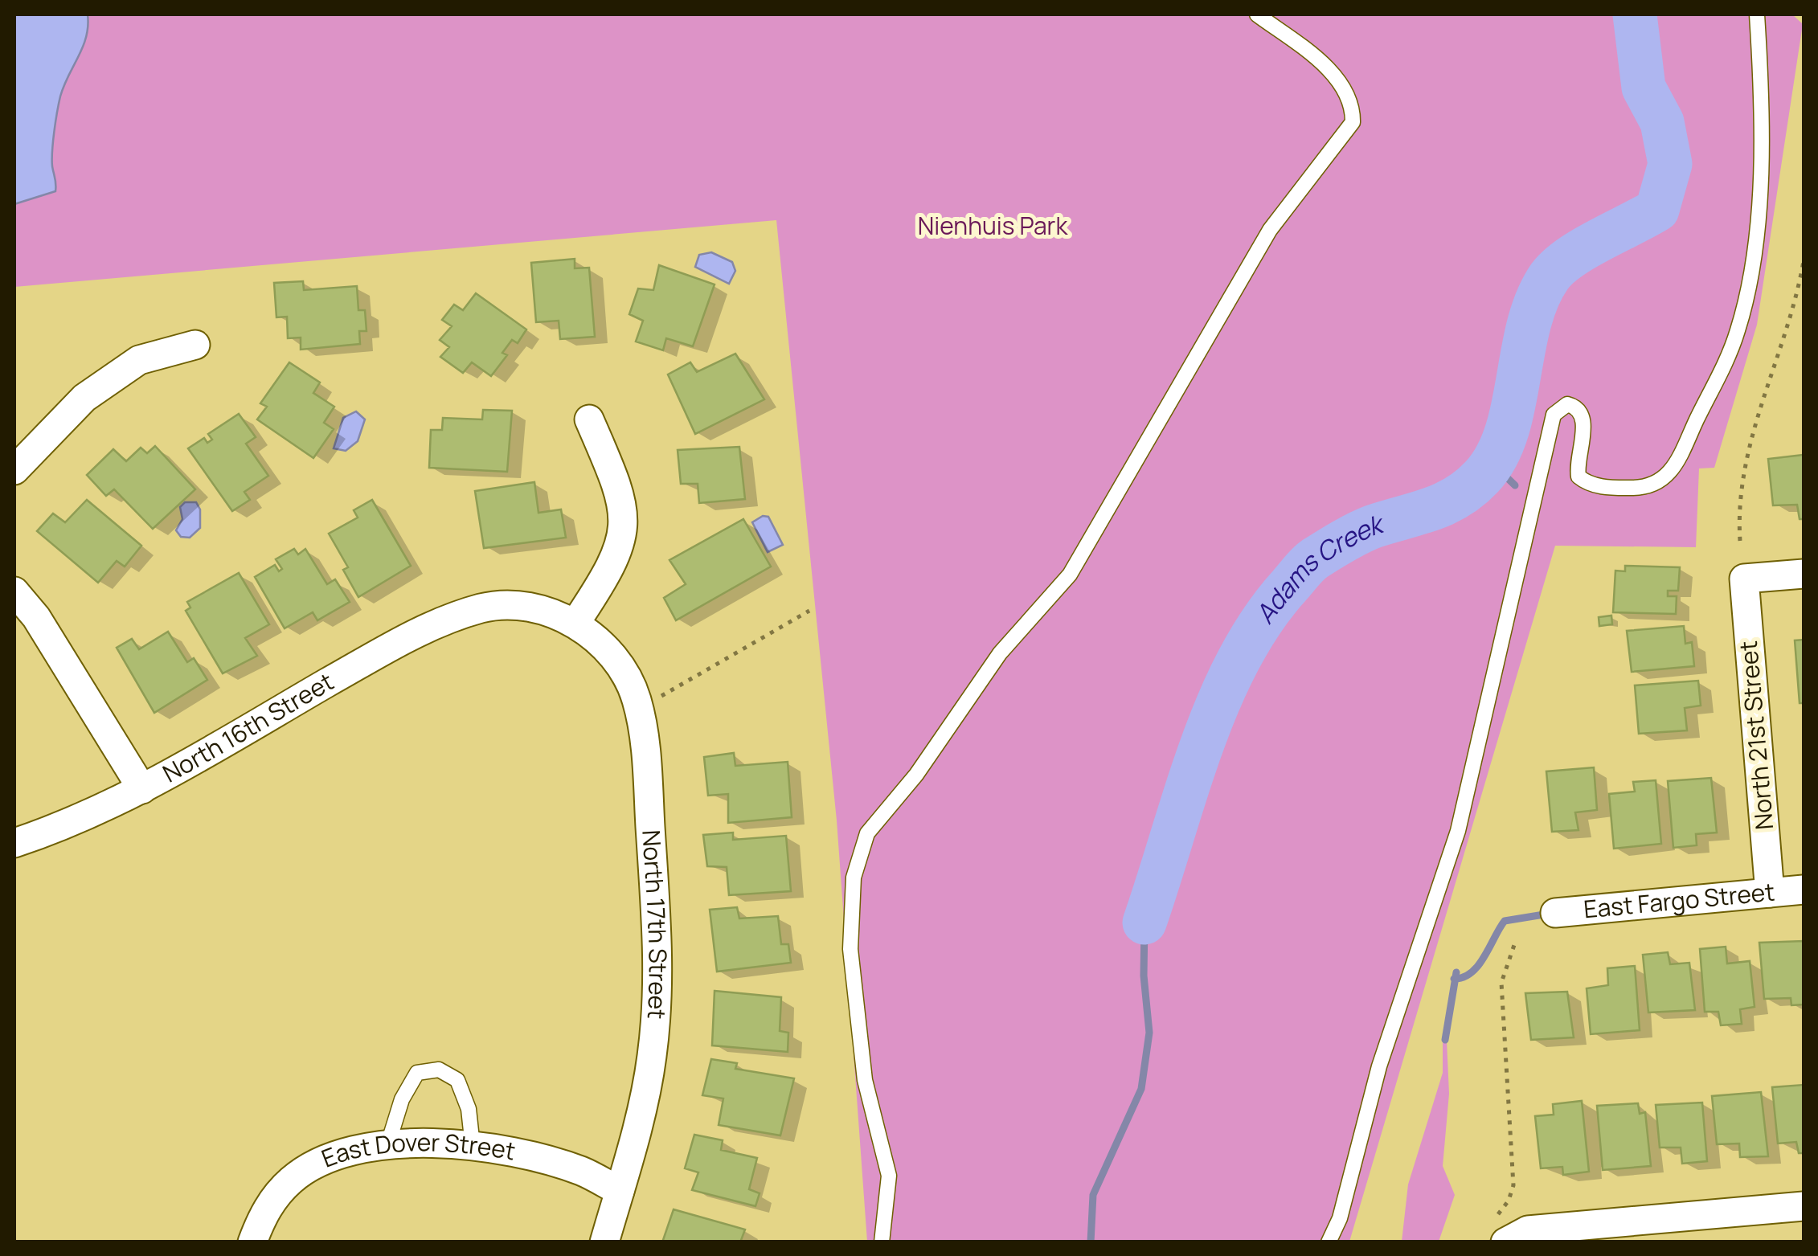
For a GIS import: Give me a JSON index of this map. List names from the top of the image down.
{
  "streets": {
    "street": [
      "North 16th Street",
      "North 21st Street",
      "East Fargo Street",
      "North 17th Street",
      "East Dover Street"
    ]
  },
  "crossings": [
    ["North 16th Street", "North 17th Street"],
    ["North 21st Street", "East Fargo Street"],
    ["North 17th Street", "East Dover Street"]
  ],
  "water": ["Adams Creek"],
  "parks": ["Nienhuis Park"]
}
